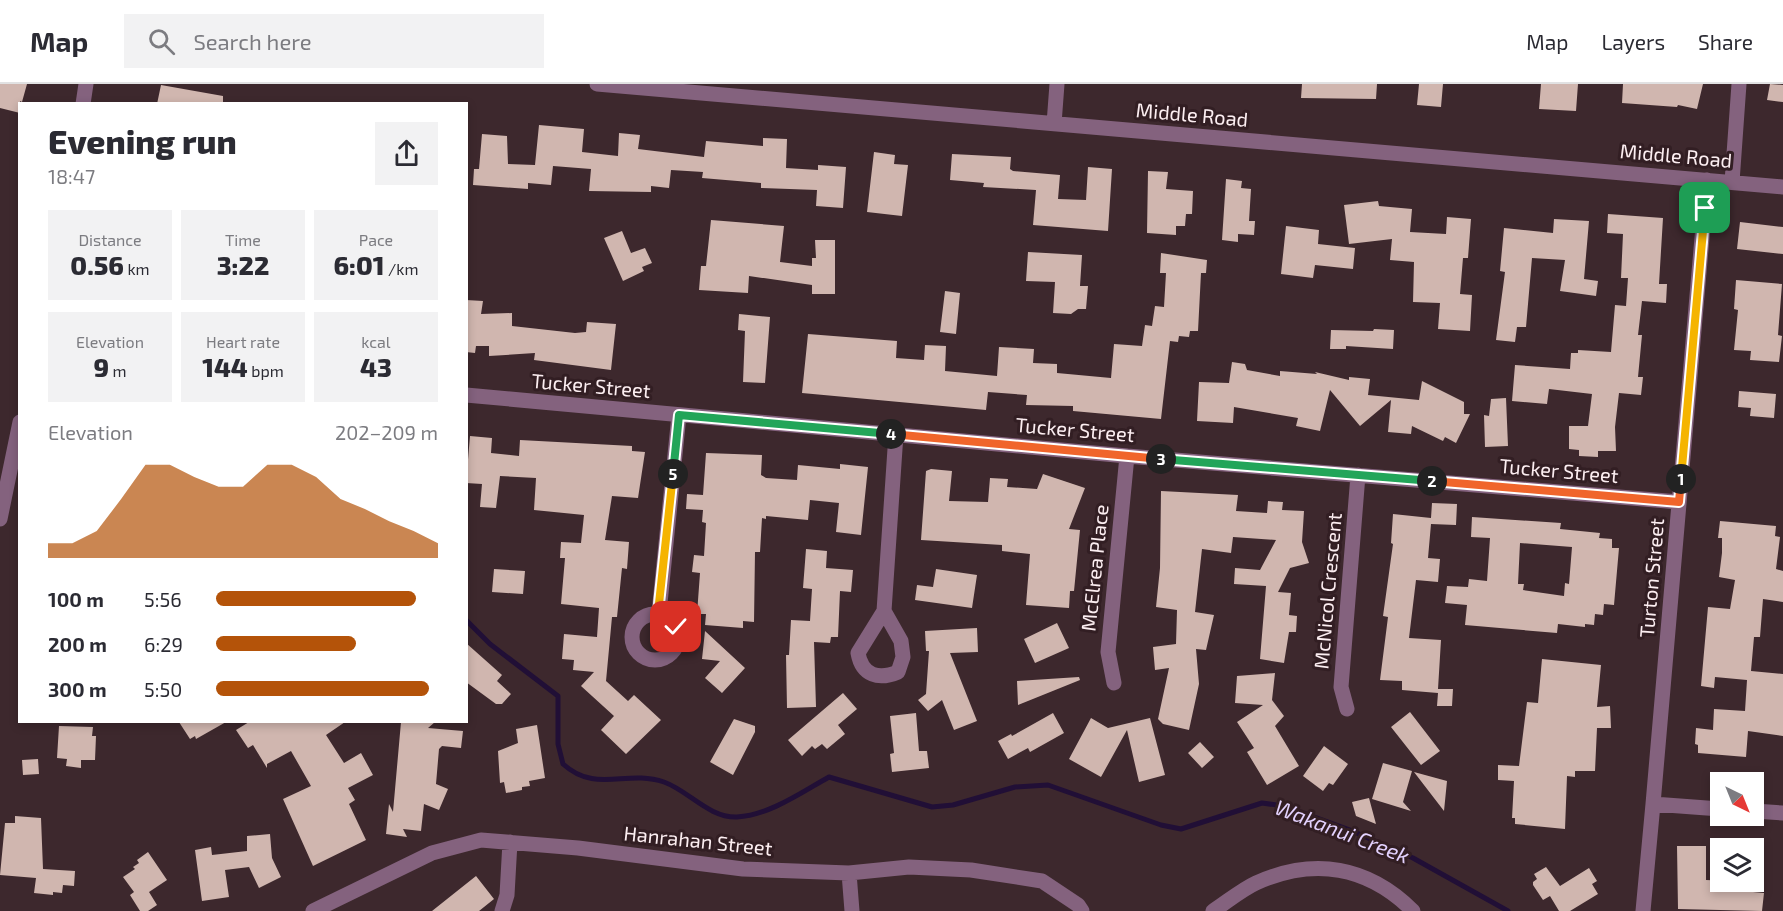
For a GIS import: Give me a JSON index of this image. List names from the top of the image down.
{
  "streets": {
    "street": [
      "Middle Road",
      "Tucker Street",
      "McElrea Place",
      "Turton Street",
      "McNicol Crescent",
      "Hanrahan Street"
    ]
  },
  "crossings": [
    ["Middle Road", "Turton Street"],
    ["Tucker Street", "McElrea Place"],
    ["Tucker Street", "Turton Street"],
    ["Tucker Street", "McNicol Crescent"]
  ],
  "water": ["Wakanui Creek"],
  "north": "bottom right",
  "page": {
    "header": "Map",
    "search": "Search here",
    "nav": ["Map", "Layers", "Share"],
    "heading": ["Evening run", "18:47"],
    "stats": [
      ["Distance", "0.56 km"],
      ["Time", "3:22"],
      ["Pace", "6:01 /km"],
      ["Elevation", "9 m"],
      ["Heart rate", "144 bpm"],
      ["kcal", "43"]
    ],
    "chart": ["Elevation", "202–209 m"],
    "pins": [
      "4",
      "3",
      "5",
      "1",
      "2"
    ],
    "list": [
      {
        "name": "100 m",
        "note": "5:56"
      },
      {
        "name": "200 m",
        "note": "6:29"
      },
      {
        "name": "300 m",
        "note": "5:50"
      }
    ]
  }
}
